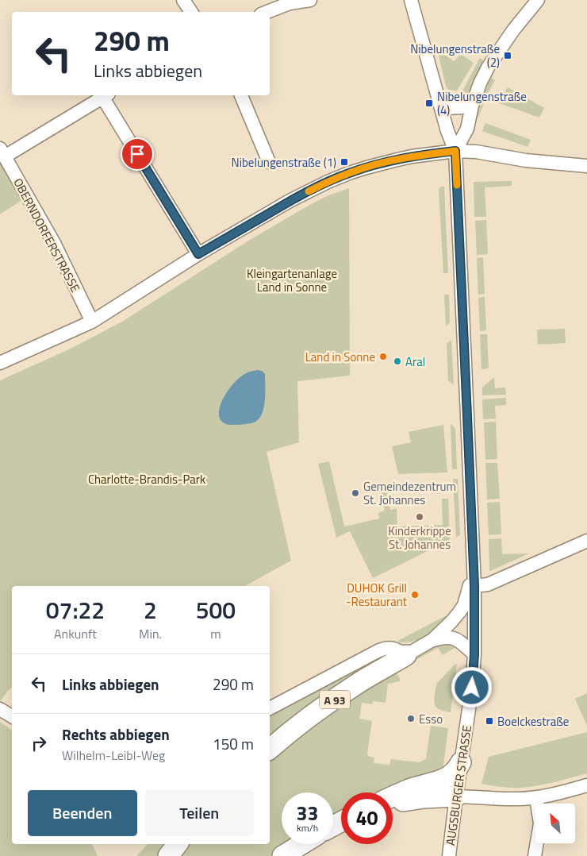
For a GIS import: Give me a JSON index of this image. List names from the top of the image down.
{
  "streets": {
    "highway": ["A 93"],
    "street": ["OBERNDORFERSTRASSE", "AUGSBURGER STRASSE"]
  },
  "parks": ["Kleingartenanlage Land in Sonne", "Charlotte-Brandis-Park"],
  "places": {
    "transit": [
      "Nibelungenstraße (2)",
      "Nibelungenstraße (4)",
      "Nibelungenstraße (1)",
      "Boelckestraße"
    ],
    "other": [
      "Land in Sonne",
      "Aral",
      "Gemeindezentrum St. Johannes",
      "Kinderkrippe St. Johannes",
      "DUHOK Grill -Restaurant",
      "Esso"
    ]
  },
  "north": "top left",
  "page": {
    "turn": ["290 m", "Links abbiegen"],
    "eta": [
      "07:22",
      "Ankunft",
      "2",
      "Min.",
      "500",
      "m"
    ],
    "list": [
      {
        "name": "Links abbiegen",
        "value": "290 m"
      },
      {
        "name": "Rechts abbiegen",
        "note": "Wilhelm-Leibl-Weg",
        "value": "150 m"
      }
    ],
    "buttons": ["Beenden", "Teilen"],
    "speed": "33 km/h",
    "limit": "40"
  }
}
